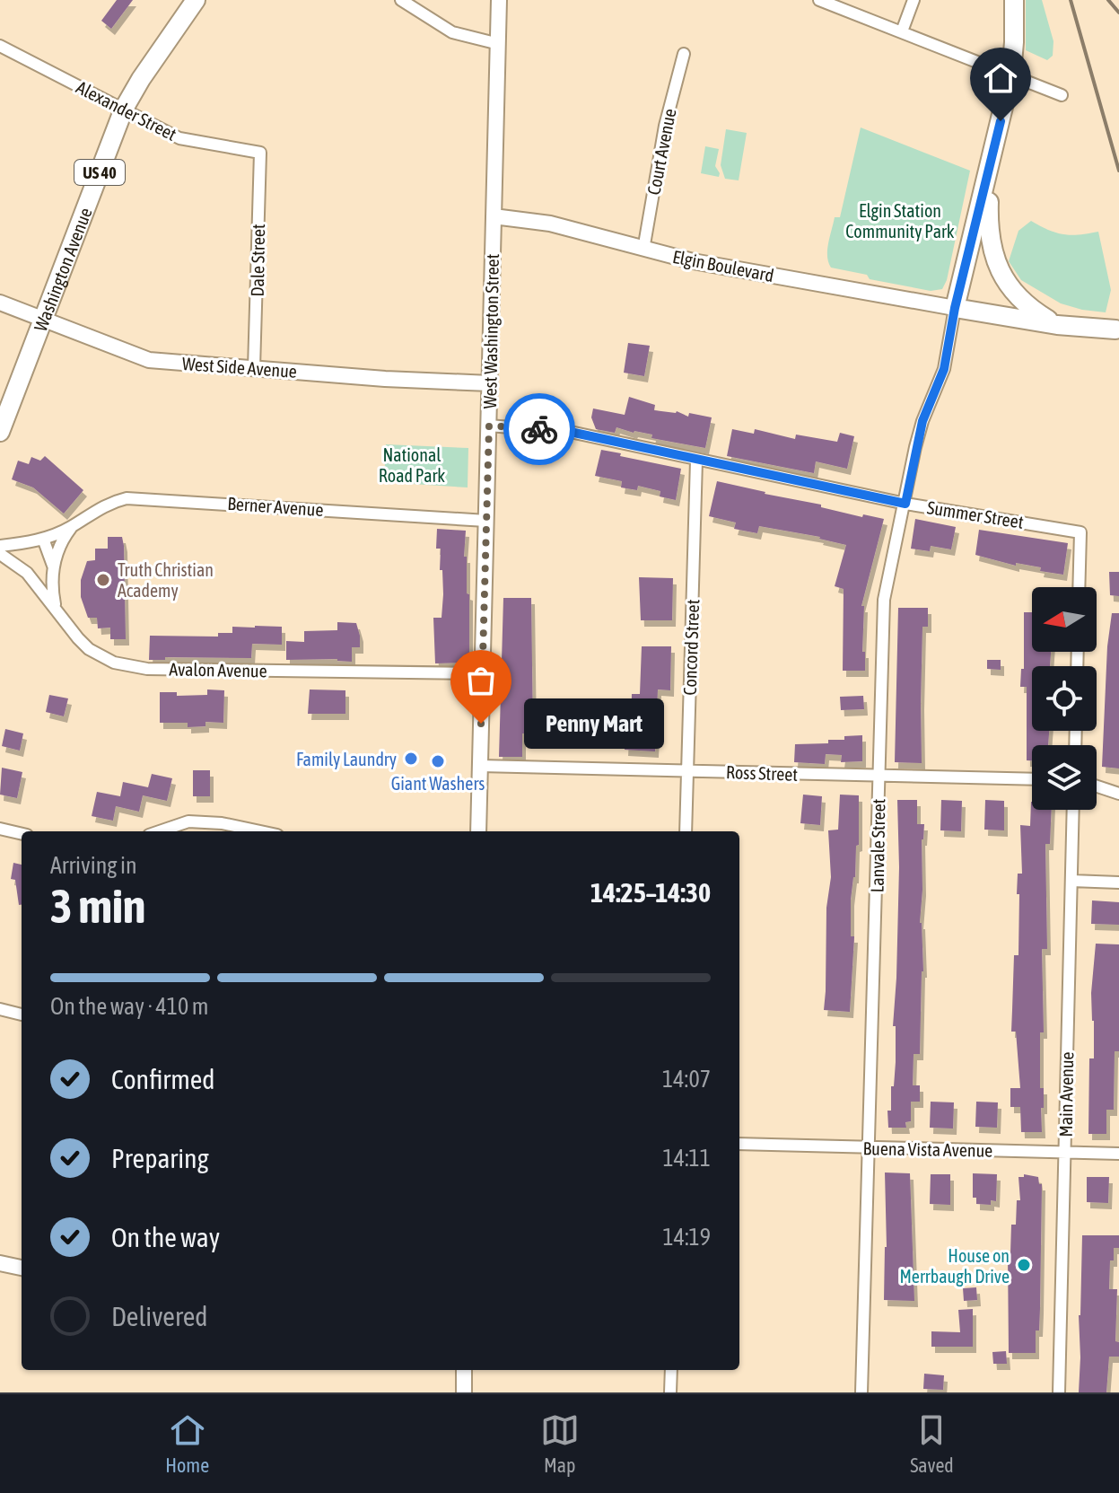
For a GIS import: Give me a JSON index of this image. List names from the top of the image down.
{
  "streets": {
    "main road": ["US 40", "Washington Avenue"],
    "street": [
      "Alexander Street",
      "Court Avenue",
      "Dale Street",
      "Elgin Boulevard",
      "West Washington Street",
      "West Side Avenue",
      "Berner Avenue",
      "Summer Street",
      "Concord Street",
      "Avalon Avenue",
      "Ross Street",
      "Lanvale Street",
      "Main Avenue",
      "Buena Vista Avenue"
    ]
  },
  "crossings": [
    ["Alexander Street", "Dale Street"],
    ["Alexander Street", "Washington Avenue"],
    ["Court Avenue", "Elgin Boulevard"],
    ["Dale Street", "West Side Avenue"],
    ["Elgin Boulevard", "West Washington Street"],
    ["Elgin Boulevard", "Lanvale Street"],
    ["Washington Avenue", "West Side Avenue"],
    ["West Washington Street", "West Side Avenue"],
    ["West Washington Street", "Berner Avenue"],
    ["West Washington Street", "Summer Street"],
    ["West Washington Street", "Avalon Avenue"],
    ["West Washington Street", "Ross Street"],
    ["Summer Street", "Concord Street"],
    ["Summer Street", "Lanvale Street"],
    ["Concord Street", "Ross Street"],
    ["Ross Street", "Lanvale Street"],
    ["Lanvale Street", "Buena Vista Avenue"],
    ["Main Avenue", "Buena Vista Avenue"]
  ],
  "parks": ["Elgin Station Community Park", "National Road Park"],
  "places": [
    "Truth Christian Academy",
    "Penny Mart",
    "Family Laundry",
    "Giant Washers",
    "House on Merrbaugh Drive"
  ],
  "north": "left",
  "page": {
    "bubble": "Penny Mart",
    "heading": ["3 min", "Arriving in", "14:25–14:30"],
    "bar": "On the way · 410 m",
    "list": [
      ["Confirmed", "14:07"],
      ["Preparing", "14:11"],
      ["On the way", "14:19"],
      "Delivered"
    ],
    "tabs": ["Home", "Map", "Saved"]
  }
}
